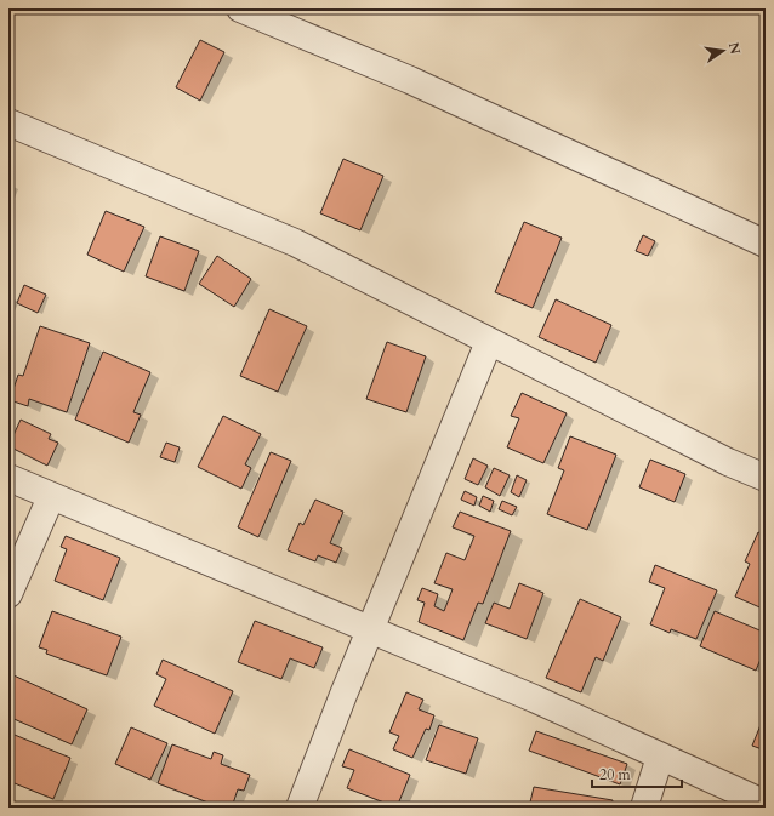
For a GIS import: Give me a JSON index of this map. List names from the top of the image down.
{
  "scale_bar": "20 m",
  "north": "right"
}
